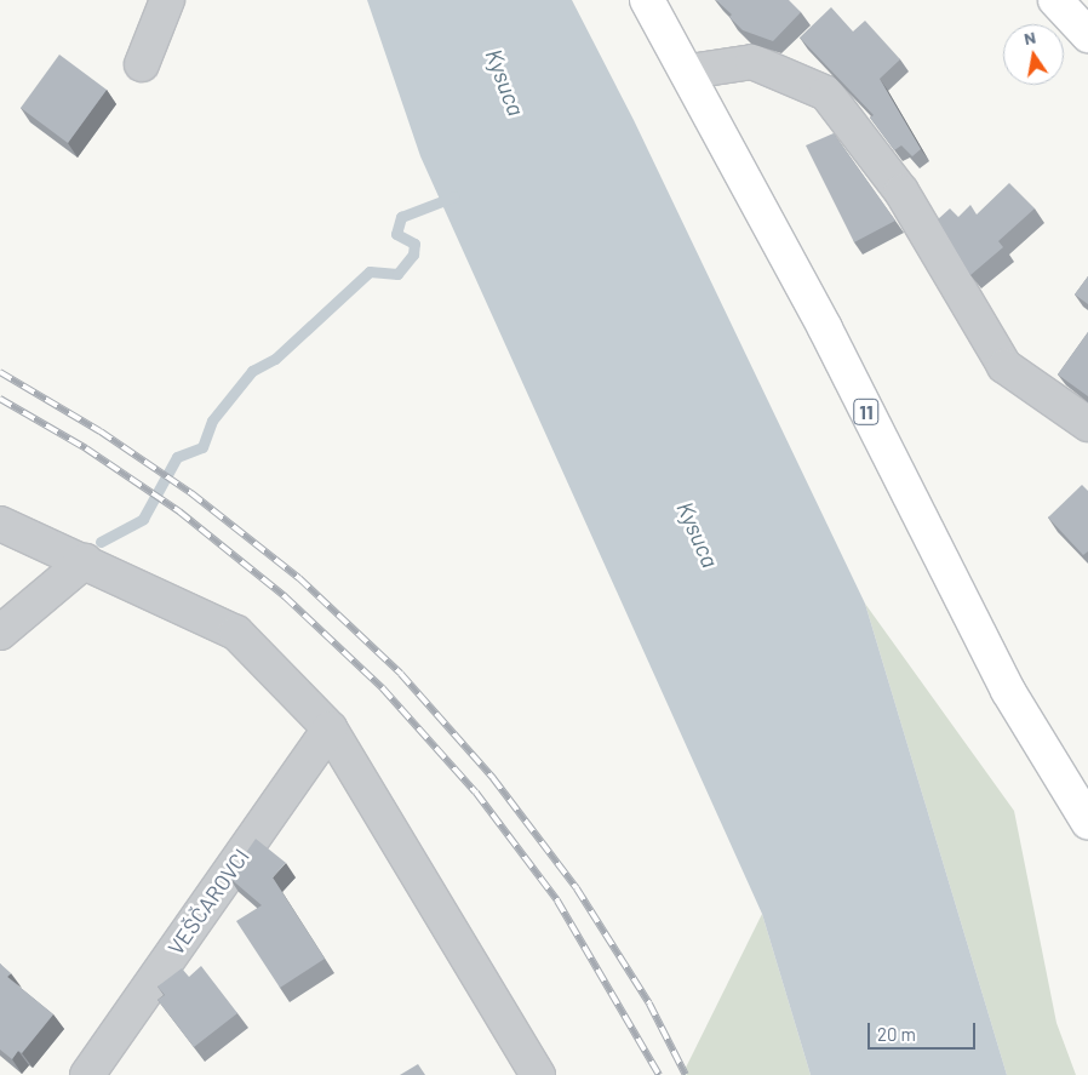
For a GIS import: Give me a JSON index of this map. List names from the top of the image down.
{
  "streets": {
    "main road": ["11"],
    "street": ["VEŠČAROVCI"]
  },
  "water": ["Kysuca"],
  "scale_bar": "20 m",
  "north": "top"
}
